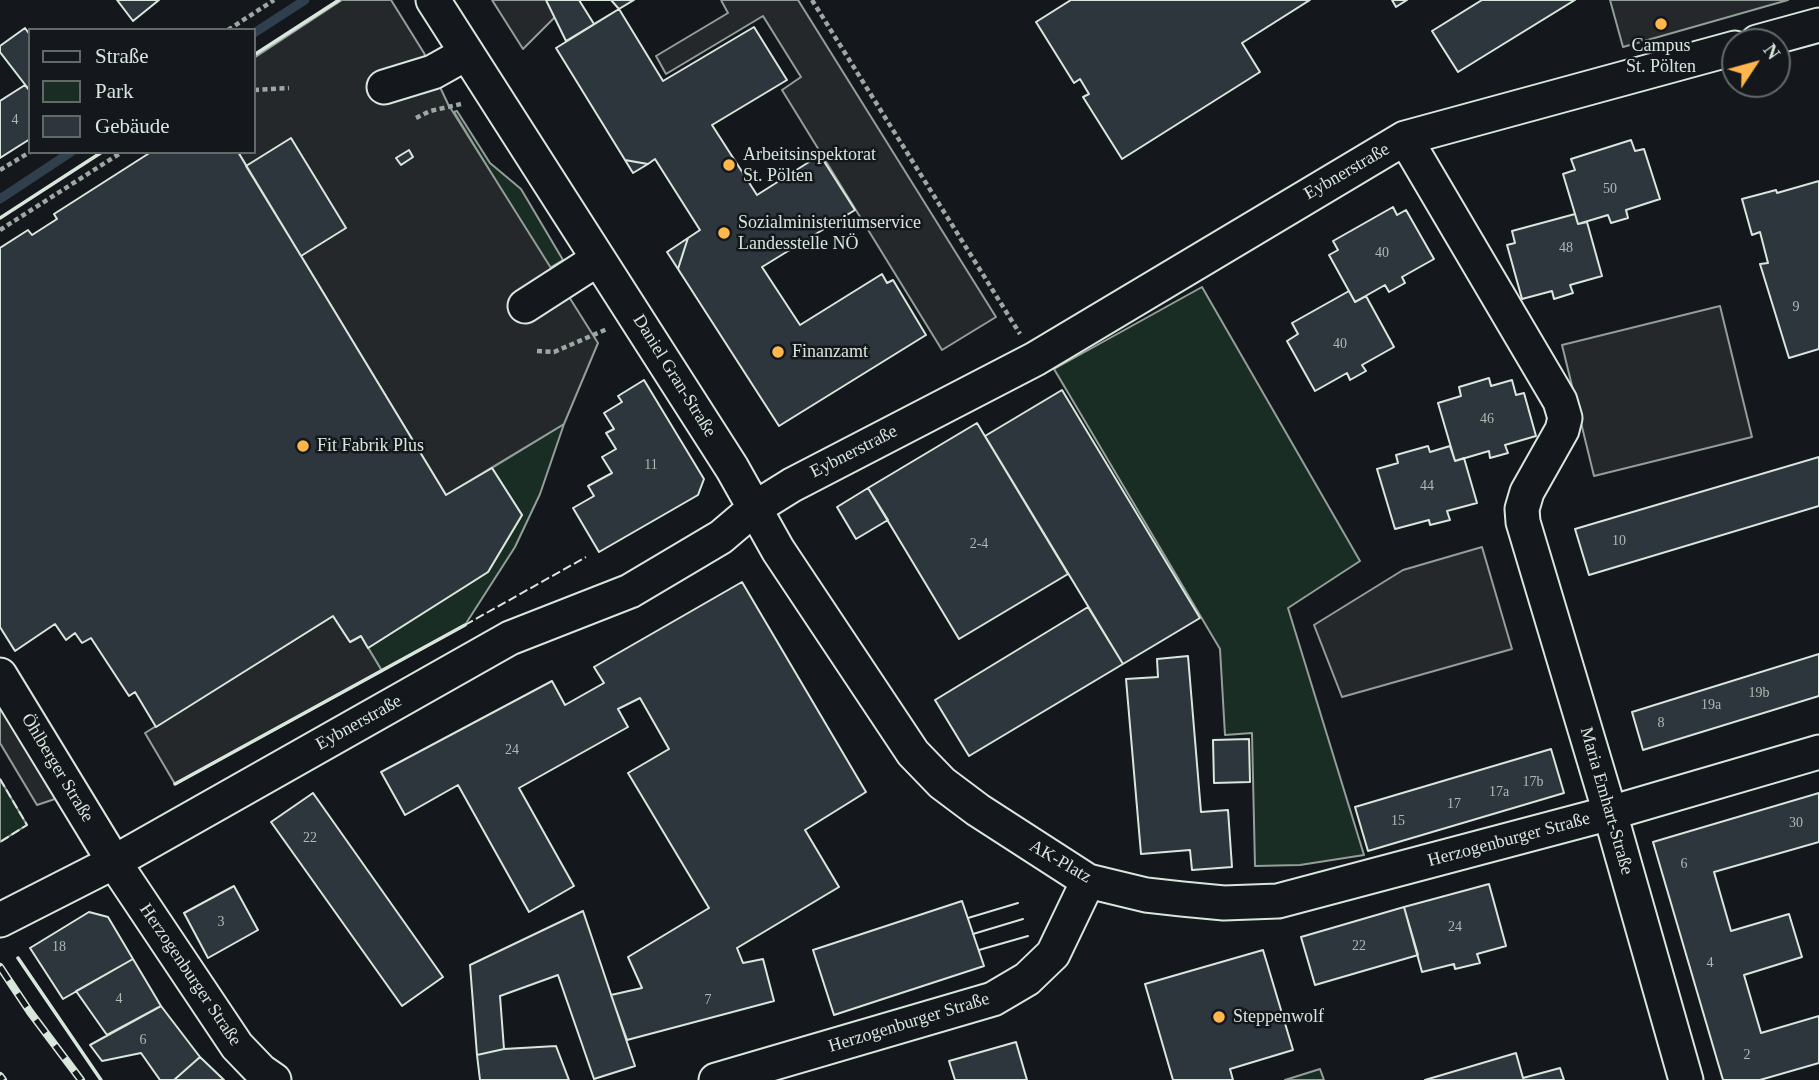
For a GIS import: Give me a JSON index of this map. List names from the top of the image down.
{
  "streets": {
    "street": [
      "Eybnerstraße",
      "Daniel Gran-Straße",
      "Öhlberger Straße",
      "Maria Emhart-Straße",
      "Herzogenburger Straße",
      "AK-Platz"
    ]
  },
  "crossings": [
    ["Eybnerstraße", "Daniel Gran-Straße"],
    ["Eybnerstraße", "Öhlberger Straße"],
    ["Eybnerstraße", "Maria Emhart-Straße"],
    ["Eybnerstraße", "Herzogenburger Straße"],
    ["Daniel Gran-Straße", "AK-Platz"],
    ["Öhlberger Straße", "Herzogenburger Straße"],
    ["Maria Emhart-Straße", "Herzogenburger Straße"],
    ["Herzogenburger Straße", "AK-Platz"]
  ],
  "places": [
    "Campus St. Pölten",
    "Arbeitsinspektorat St. Pölten",
    "Sozialministeriumservice Landesstelle NÖ",
    "Finanzamt",
    "Fit Fabrik Plus",
    "Steppenwolf"
  ],
  "house_numbers": [
    "4",
    "50",
    "48",
    "40",
    "9",
    "40",
    "46",
    "11",
    "44",
    "10",
    "2-4",
    "19b",
    "19a",
    "8",
    "24",
    "17b",
    "17a",
    "17",
    "15",
    "30",
    "22",
    "6",
    "3",
    "24",
    "22",
    "18",
    "4",
    "4",
    "7",
    "6",
    "2"
  ],
  "legend": ["Straße", "Park", "Gebäude"],
  "north": "top right"
}
